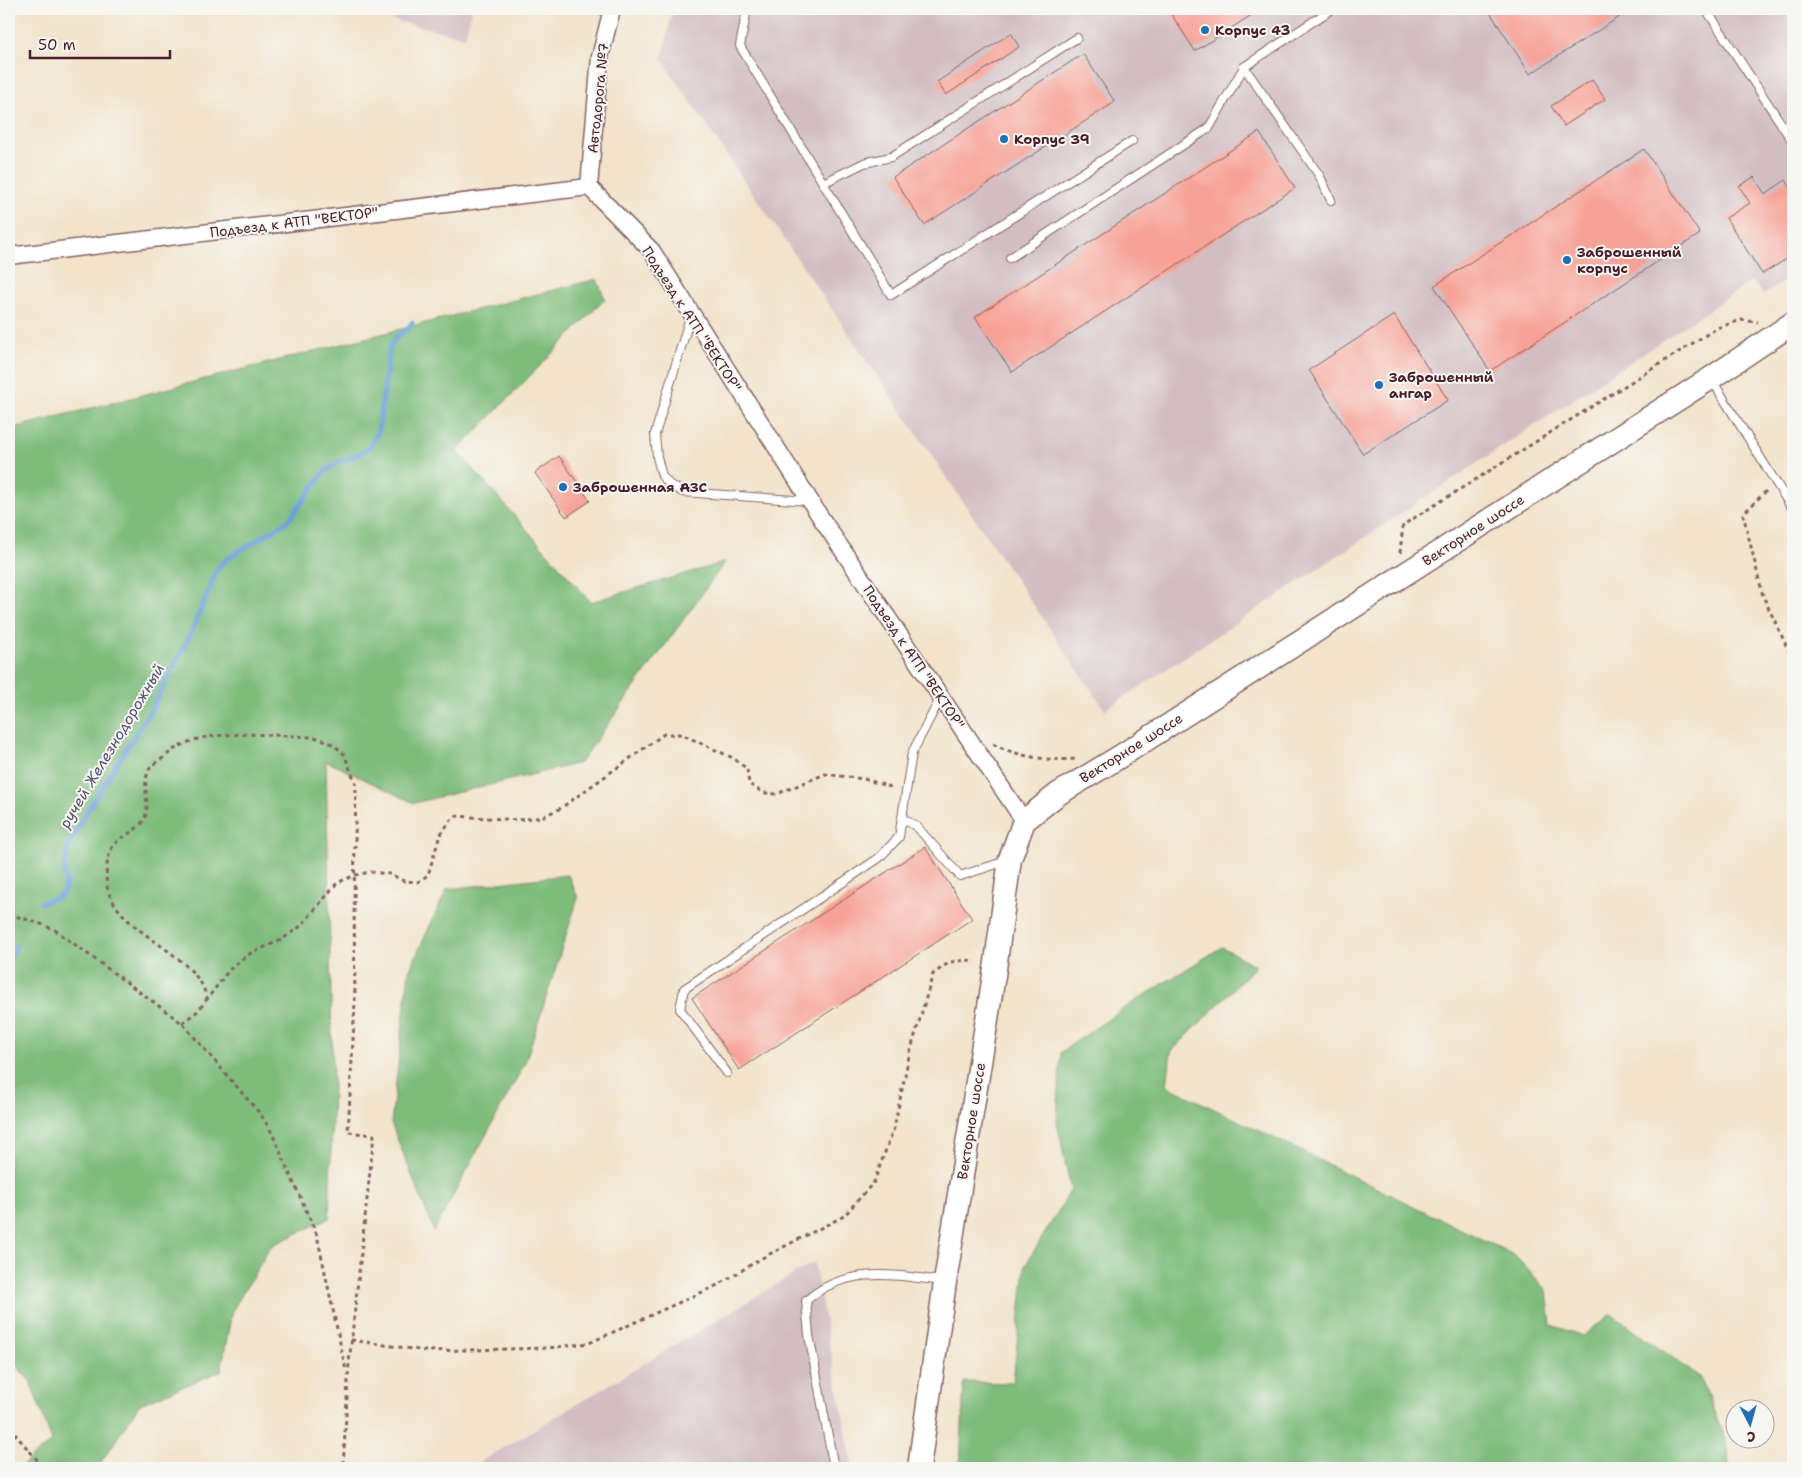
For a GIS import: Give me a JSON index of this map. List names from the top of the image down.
{
  "streets": {
    "main road": ["Векторное шоссе"],
    "street": ["Автодорога №7", "Подъезд к АТП \"ВЕКТОР\""]
  },
  "crossings": [
    ["Автодорога №7", "Подъезд к АТП \"ВЕКТОР\""],
    ["Подъезд к АТП \"ВЕКТОР\"", "Векторное шоссе"]
  ],
  "water": ["ручей Железнодорожный"],
  "places": [
    "Корпус 43",
    "Корпус 39",
    "Заброшенный корпус",
    "Заброшенный ангар",
    "Заброшенная АЗС"
  ],
  "scale_bar": "50 m",
  "north": "bottom"
}
